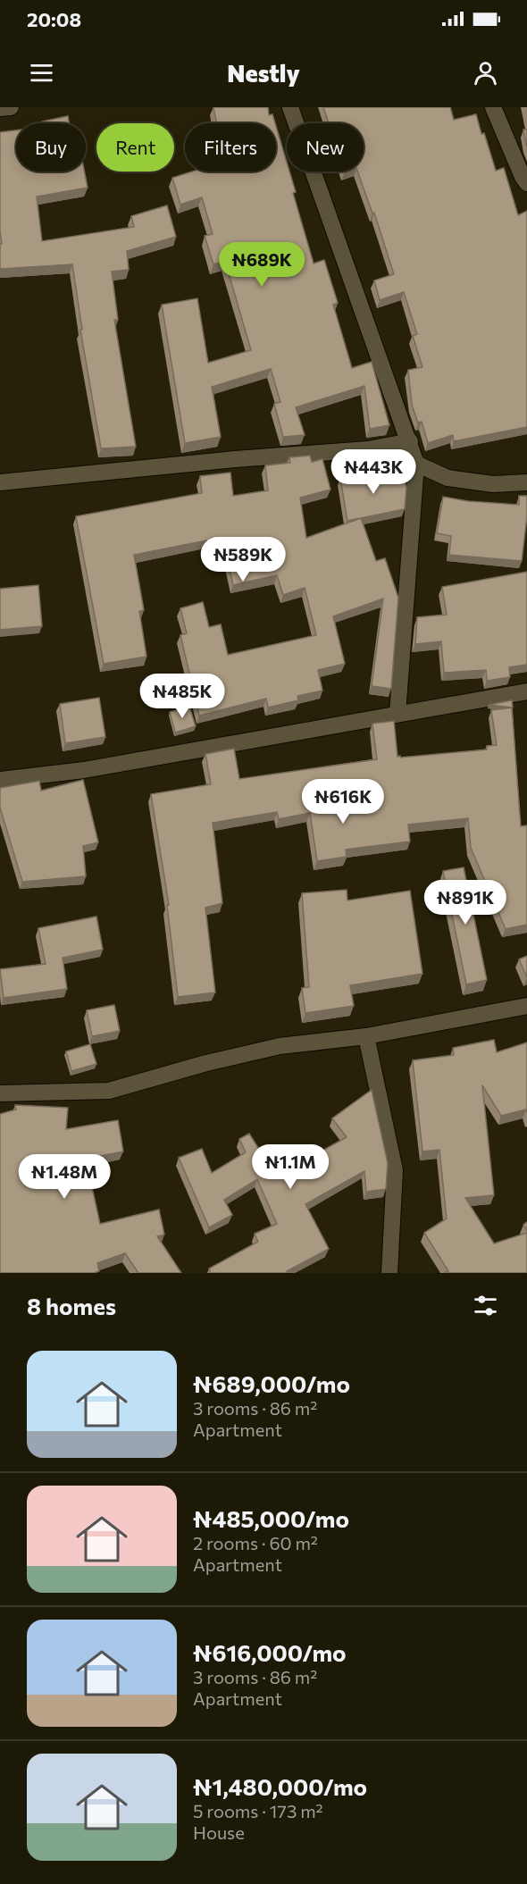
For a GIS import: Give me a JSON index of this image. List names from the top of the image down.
{
  "page": {
    "status": "20:08",
    "header": "Nestly",
    "chip": [
      "Buy",
      "Rent",
      "Filters",
      "New"
    ],
    "price": [
      "₦689K",
      "₦443K",
      "₦589K",
      "₦485K",
      "₦616K",
      "₦891K",
      "₦1.1M",
      "₦1.48M"
    ],
    "heading": "8 homes",
    "list": [
      {
        "name": "₦689,000/mo",
        "note": "3 rooms · 86 m² · Apartment"
      },
      {
        "name": "₦485,000/mo",
        "note": "2 rooms · 60 m² · Apartment"
      },
      {
        "name": "₦616,000/mo",
        "note": "3 rooms · 86 m² · Apartment"
      },
      {
        "name": "₦1,480,000/mo",
        "note": "5 rooms · 173 m² · House"
      }
    ]
  }
}
